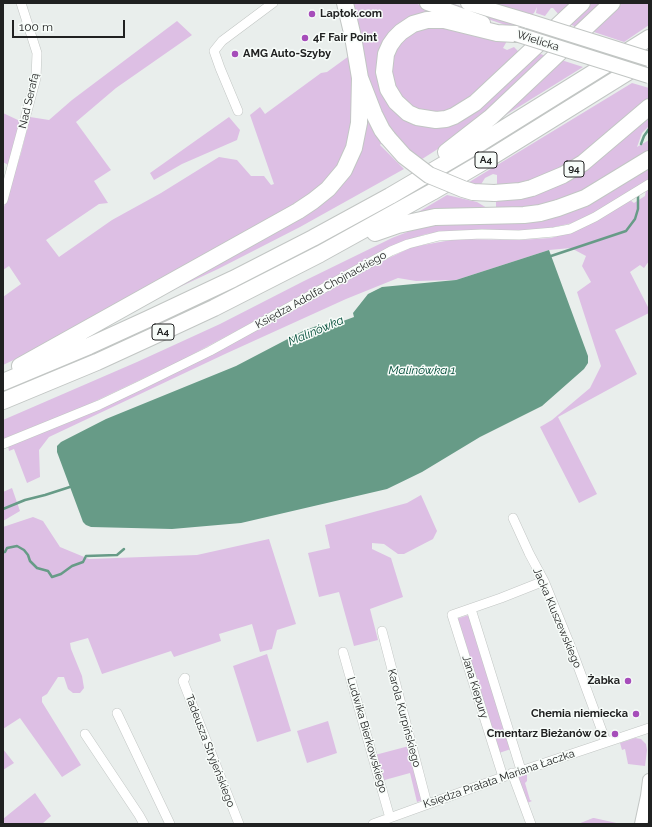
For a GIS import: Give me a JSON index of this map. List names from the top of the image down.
{
  "streets": {
    "highway": ["A4", "94"],
    "main road": ["Wielicka"],
    "street": [
      "Nad Serafą",
      "Księdza Adolfa Chojnackiego",
      "Jacka Kluszewskiego",
      "Jana Kiepury",
      "Karola Kurpińskiego",
      "Ludwika Bierkowskiego",
      "Tadeusza Stryjeńskiego",
      "Księdza Prałata Mariana Łaczka"
    ]
  },
  "crossings": [
    ["Wielicka", "A4"],
    ["Jacka Kluszewskiego", "Jana Kiepury"],
    ["Jacka Kluszewskiego", "Księdza Prałata Mariana Łaczka"],
    ["Jana Kiepury", "Księdza Prałata Mariana Łaczka"],
    ["Karola Kurpińskiego", "Księdza Prałata Mariana Łaczka"],
    ["Ludwika Bierkowskiego", "Księdza Prałata Mariana Łaczka"]
  ],
  "water": ["Malinówka", "Malinówka 1"],
  "places": [
    "Laptok.com",
    "4F Fair Point",
    "AMG Auto-Szyby",
    "Żabka",
    "Chemia niemiecka",
    "Cmentarz Bieżanów 02"
  ],
  "scale_bar": "100 m"
}
